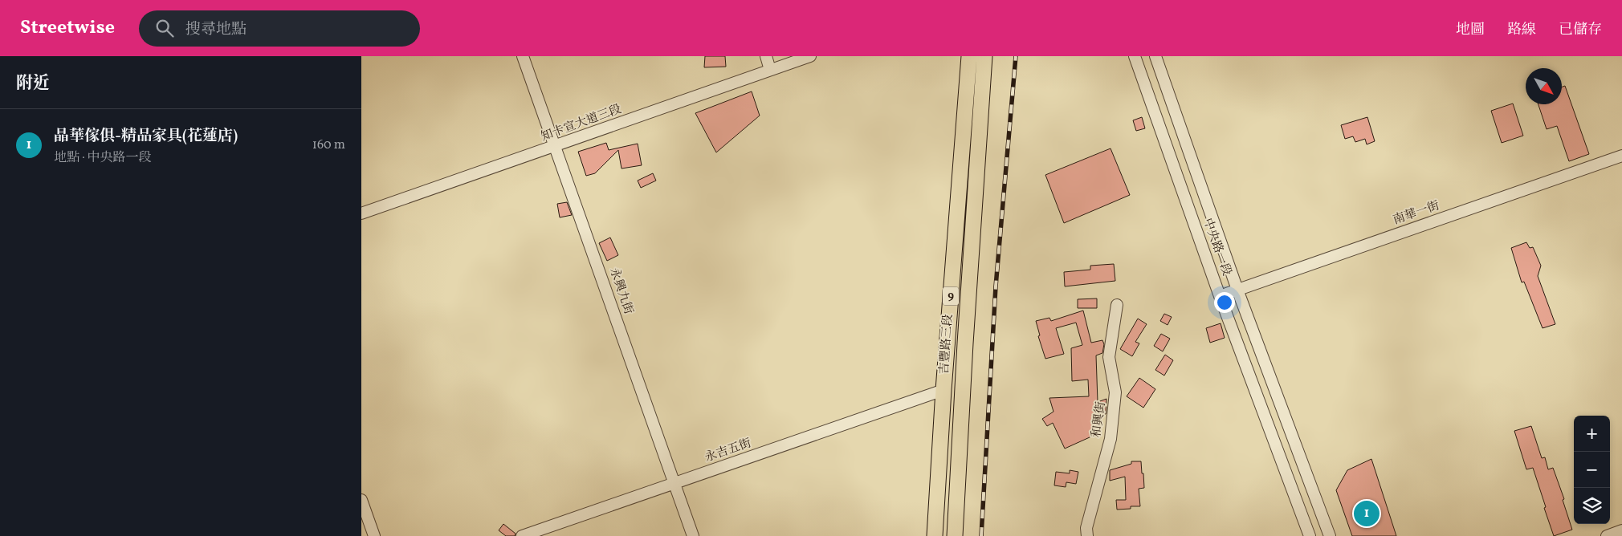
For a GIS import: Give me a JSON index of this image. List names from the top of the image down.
{
  "streets": {
    "main road": ["9", "吉豐路三段"],
    "street": [
      "知卡宣大道三段",
      "南華一街",
      "中央路一段",
      "永興九街",
      "和興街",
      "永吉五街"
    ]
  },
  "crossings": [
    ["知卡宣大道三段", "永興九街"],
    ["南華一街", "中央路一段"],
    ["永興九街", "永吉五街"],
    ["吉豐路三段", "永吉五街"]
  ],
  "north": "bottom right",
  "page": {
    "header": "Streetwise",
    "search": "搜尋地點",
    "nav": ["地圖", "路線", "已儲存"],
    "heading": "附近",
    "list": [
      {
        "mark": "1",
        "name": "晶華傢俱-精品家具(花蓮店)",
        "note": "地點 · 中央路一段",
        "value": "160 m"
      }
    ],
    "map_buttons": ["+", "−"],
    "pins": "1"
  }
}
